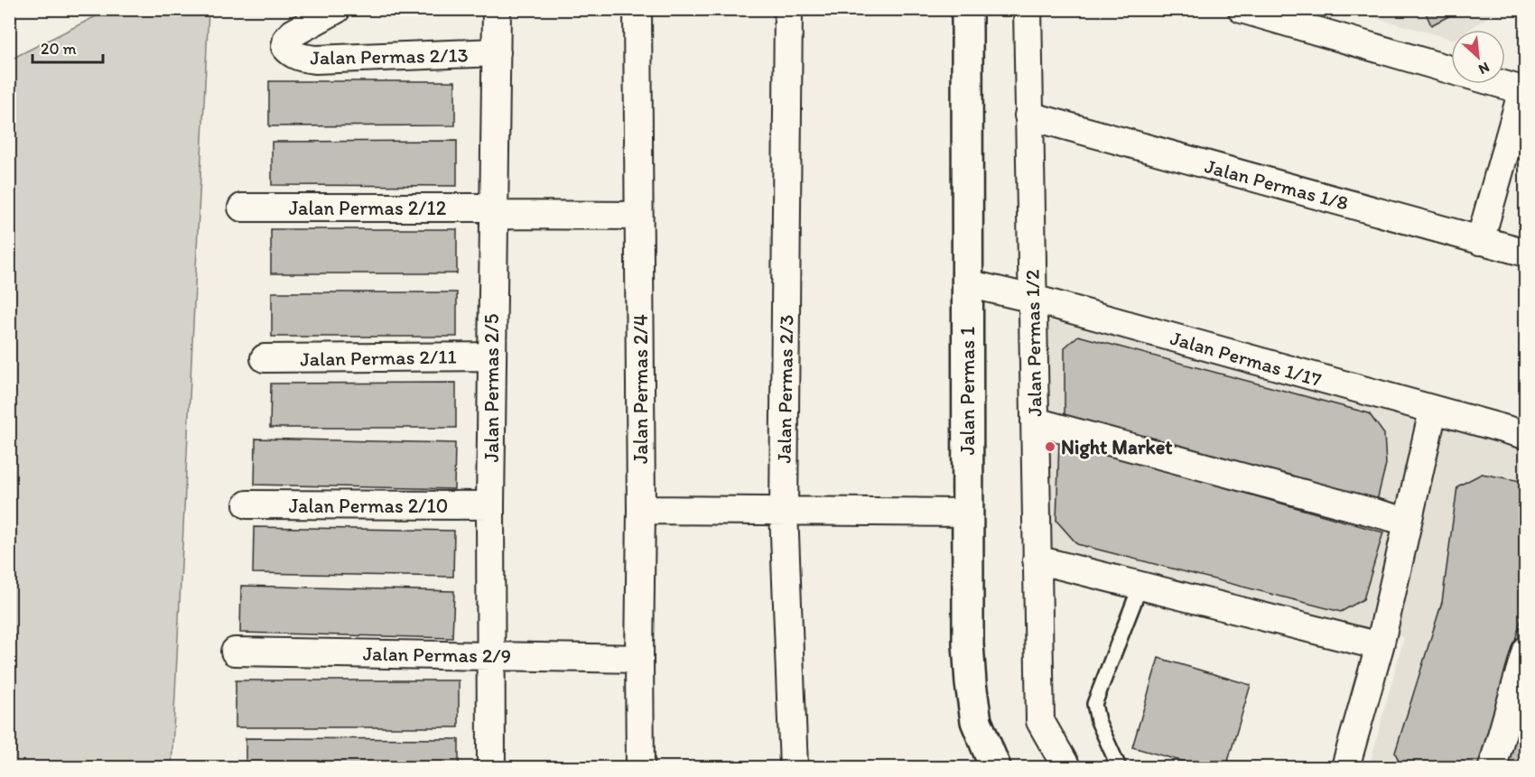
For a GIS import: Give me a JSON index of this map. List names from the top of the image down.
{
  "streets": {
    "street": [
      "Jalan Permas 2/13",
      "Jalan Permas 1/8",
      "Jalan Permas 2/12",
      "Jalan Permas 1/2",
      "Jalan Permas 2/11",
      "Jalan Permas 1/17",
      "Jalan Permas 2/5",
      "Jalan Permas 2/4",
      "Jalan Permas 2/3",
      "Jalan Permas 1",
      "Jalan Permas 2/10",
      "Jalan Permas 2/9"
    ]
  },
  "crossings": [
    ["Jalan Permas 2/13", "Jalan Permas 2/5"],
    ["Jalan Permas 1/8", "Jalan Permas 1/2"],
    ["Jalan Permas 2/12", "Jalan Permas 2/5"],
    ["Jalan Permas 2/12", "Jalan Permas 2/4"],
    ["Jalan Permas 1/2", "Jalan Permas 1/17"],
    ["Jalan Permas 2/11", "Jalan Permas 2/5"],
    ["Jalan Permas 1/17", "Jalan Permas 1"],
    ["Jalan Permas 2/5", "Jalan Permas 2/10"],
    ["Jalan Permas 2/5", "Jalan Permas 2/9"],
    ["Jalan Permas 2/4", "Jalan Permas 2/9"]
  ],
  "places": ["Night Market"],
  "scale_bar": "20 m",
  "north": "bottom right"
}
